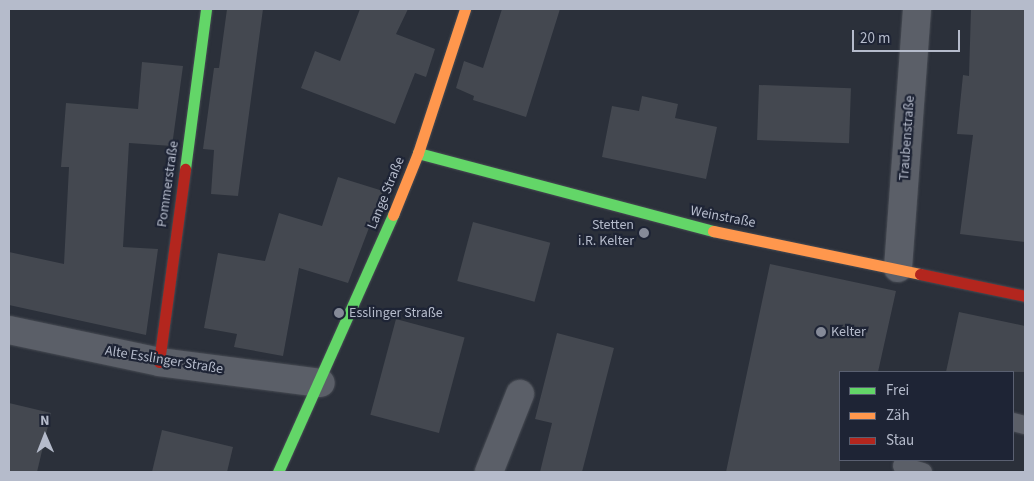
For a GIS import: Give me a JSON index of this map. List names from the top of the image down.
{
  "streets": {
    "street": [
      "Traubenstraße",
      "Pommerstraße",
      "Lange Straße",
      "Weinstraße",
      "Alte Esslinger Straße"
    ]
  },
  "crossings": [
    ["Traubenstraße", "Weinstraße"],
    ["Pommerstraße", "Alte Esslinger Straße"],
    ["Lange Straße", "Weinstraße"],
    ["Lange Straße", "Alte Esslinger Straße"]
  ],
  "places": ["Stetten i.R. Kelter", "Esslinger Straße", "Kelter"],
  "legend": ["Frei", "Zäh", "Stau"],
  "scale_bar": "20 m",
  "north": "top"
}
